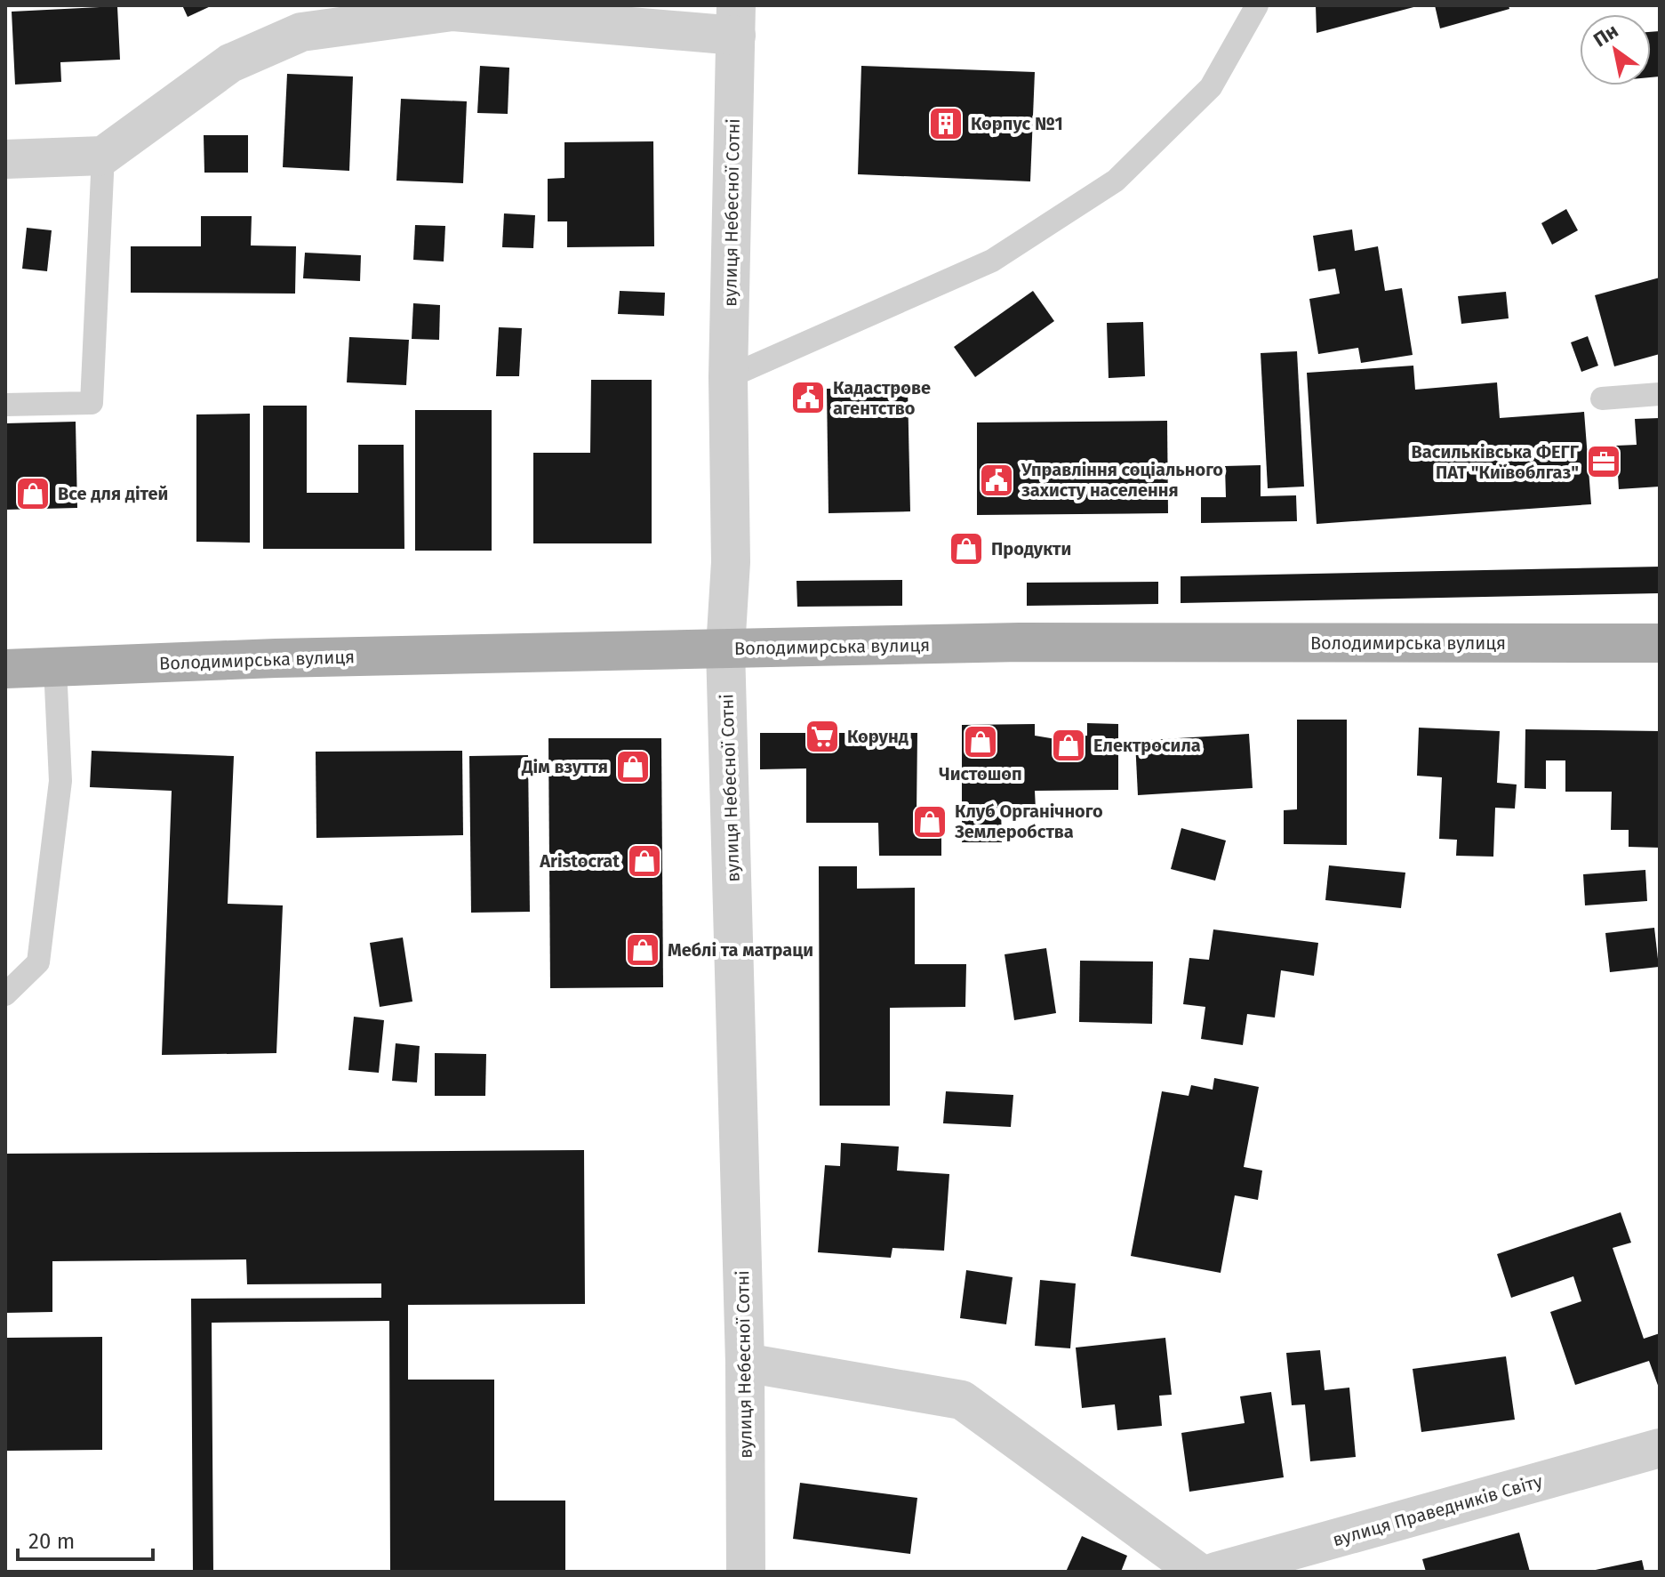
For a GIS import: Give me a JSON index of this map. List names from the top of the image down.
{
  "streets": {
    "main road": ["Володимирська вулиця"],
    "street": ["вулиця Небесної Сотні", "вулиця Праведників Світу"]
  },
  "crossings": [
    ["вулиця Небесної Сотні", "Володимирська вулиця"]
  ],
  "places": {
    "building": ["Корпус №1"],
    "public building": ["Кадастрове агентство", "Управління соціального захисту населення"],
    "office": ["Васильківська ФЕГГ ПАТ \"Київоблгаз\""],
    "shop": [
      "Все для дітей",
      "Продукти",
      "Чистошоп",
      "Електросила",
      "Дім взуття",
      "Клуб Органічного Землеробства",
      "Aristocrat",
      "Меблі та матраци"
    ],
    "supermarket": ["Корунд"]
  },
  "scale_bar": "20 m",
  "north": "top left"
}
